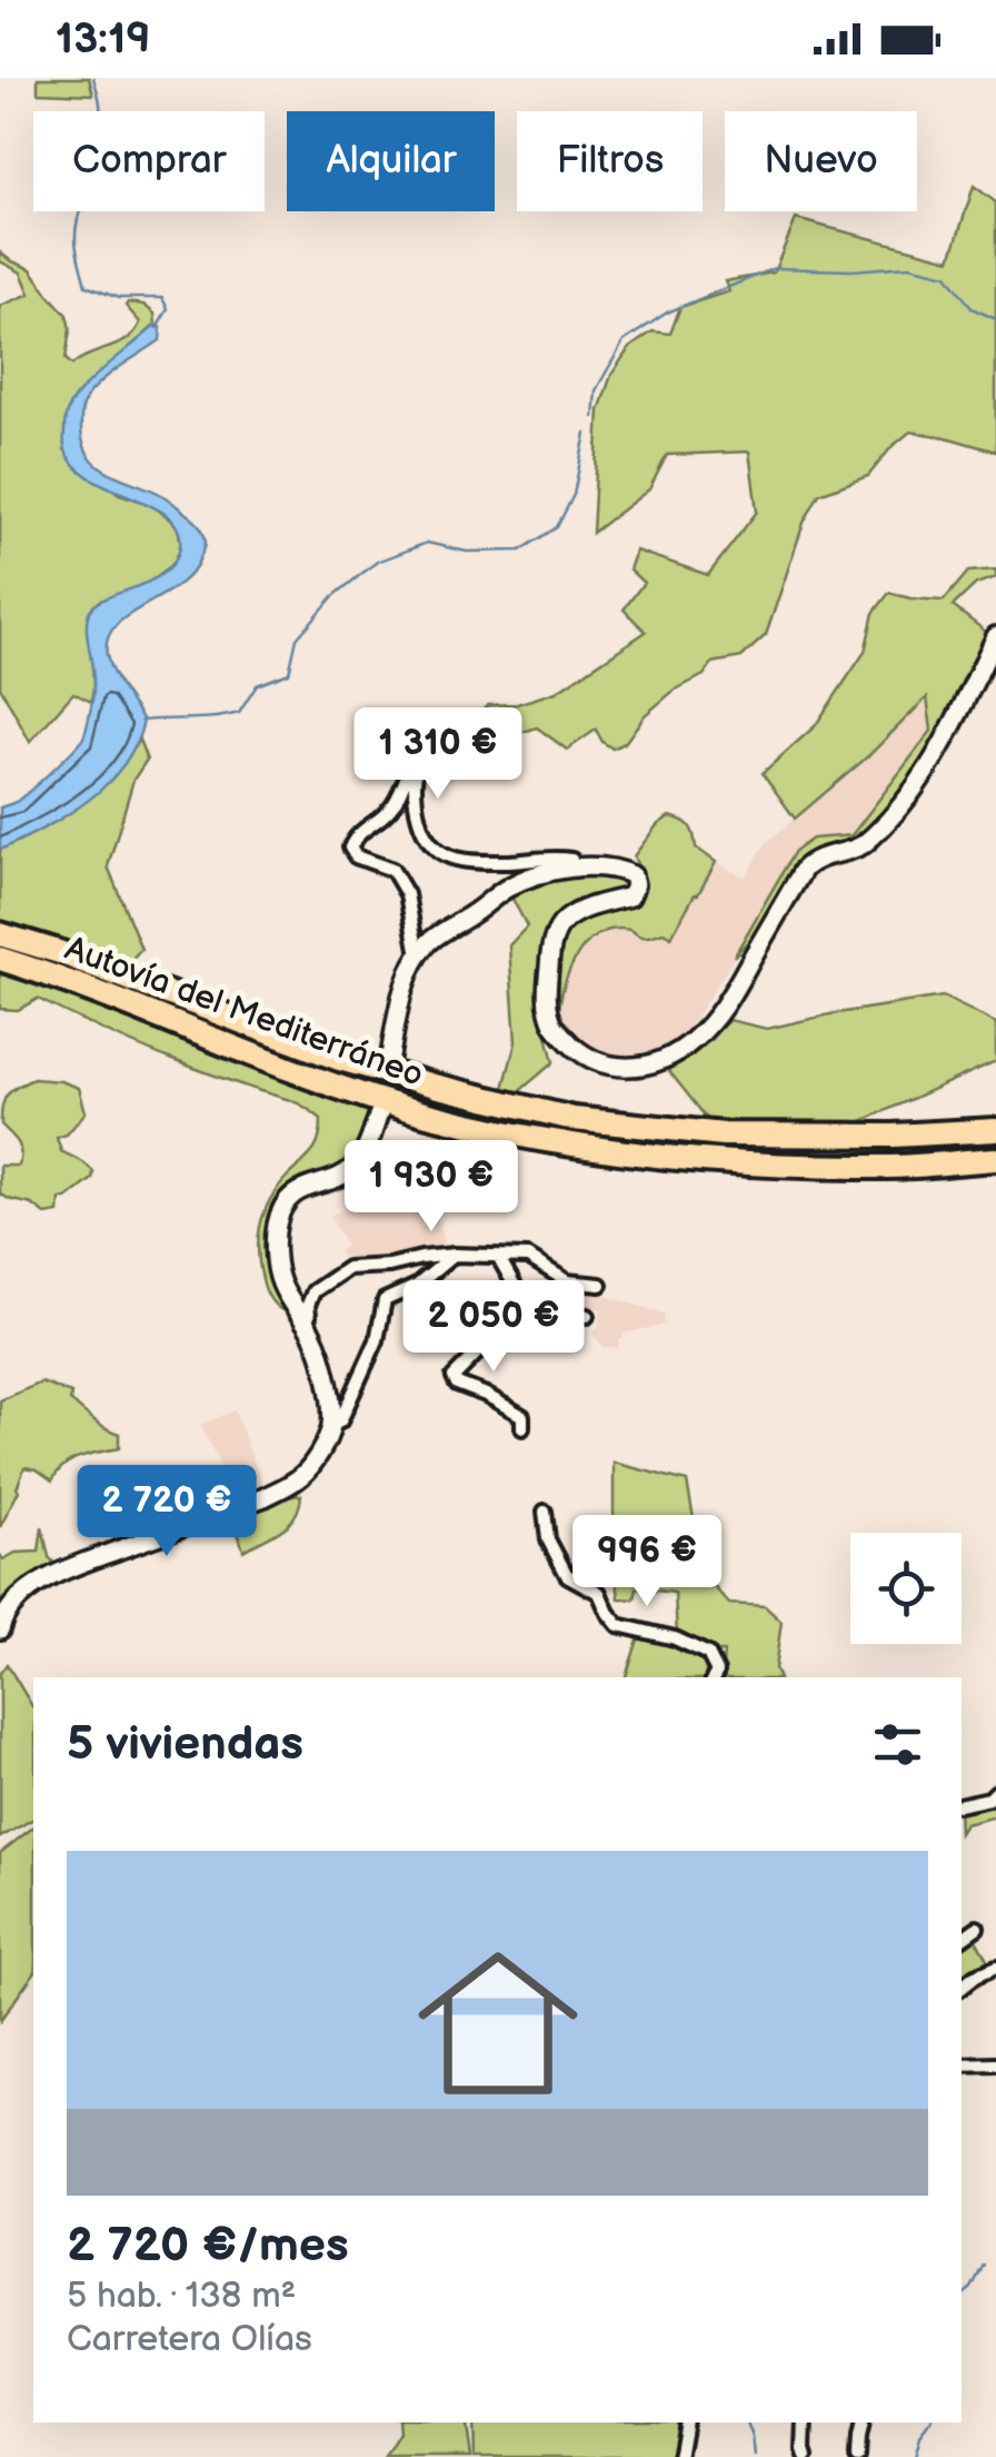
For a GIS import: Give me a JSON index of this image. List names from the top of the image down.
{
  "streets": {
    "highway": ["Autovía del Mediterráneo"]
  },
  "page": {
    "status": "13:19",
    "chip": [
      "Comprar",
      "Alquilar",
      "Filtros",
      "Nuevo"
    ],
    "price": [
      "1 310 €",
      "1 930 €",
      "2 050 €",
      "2 720 €",
      "996 €"
    ],
    "heading": "5 viviendas",
    "list": [
      {
        "name": "2 720 €/mes",
        "note": "5 hab. · 138 m² · Carretera Olías"
      }
    ]
  }
}
